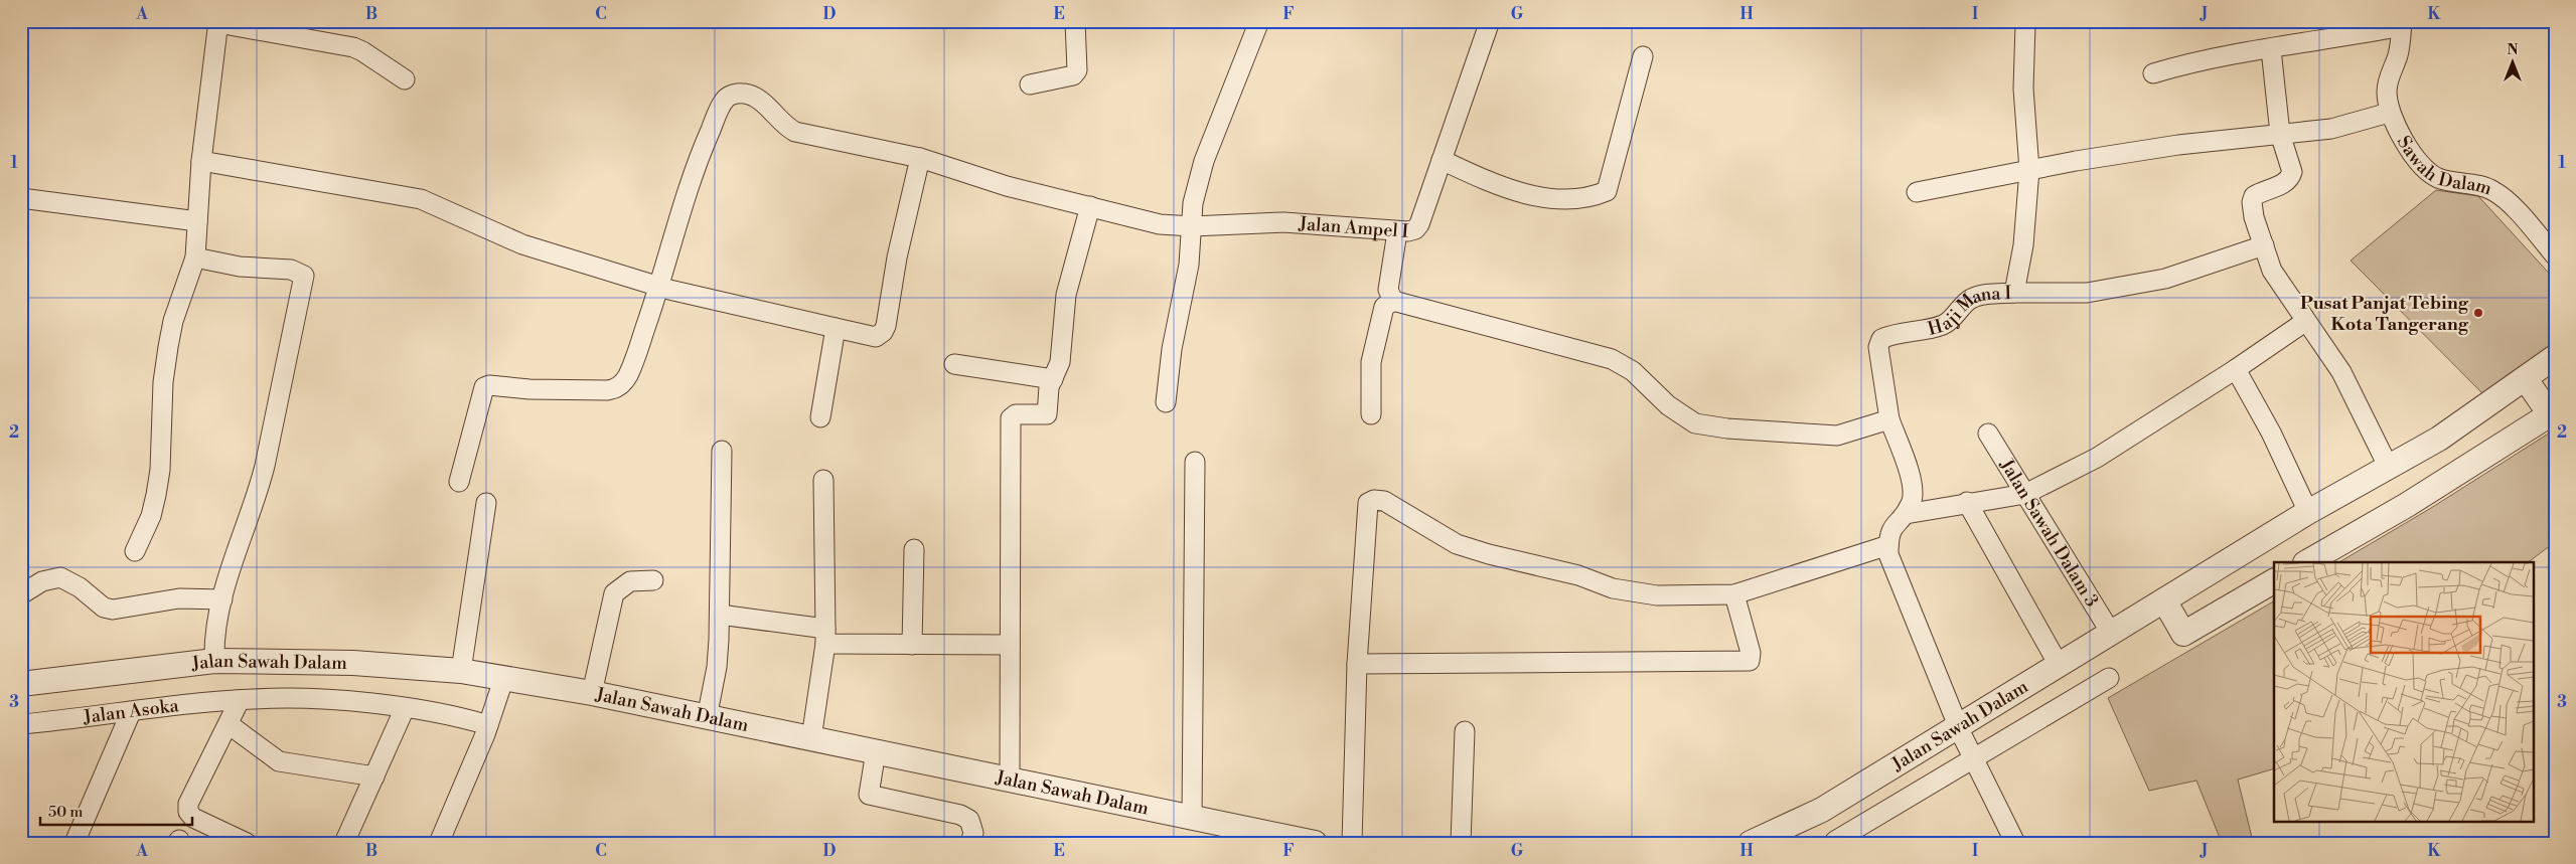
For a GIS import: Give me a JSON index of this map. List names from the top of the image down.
{
  "streets": {
    "street": [
      "Sawah Dalam",
      "Jalan Ampel I",
      "Haji Mana I",
      "Jalan Sawah Dalam 3",
      "Jalan Sawah Dalam",
      "Jalan Asoka"
    ]
  },
  "crossings": [
    ["Jalan Sawah Dalam 3", "Jalan Sawah Dalam"]
  ],
  "places": ["Pusat Panjat Tebing Kota Tangerang"],
  "scale_bar": "50 m",
  "north": "top",
  "grid": {
    "columns": [
      "A",
      "B",
      "C",
      "D",
      "E",
      "F",
      "G",
      "H",
      "I",
      "J",
      "K"
    ],
    "rows": ["1", "2", "3"]
  }
}
